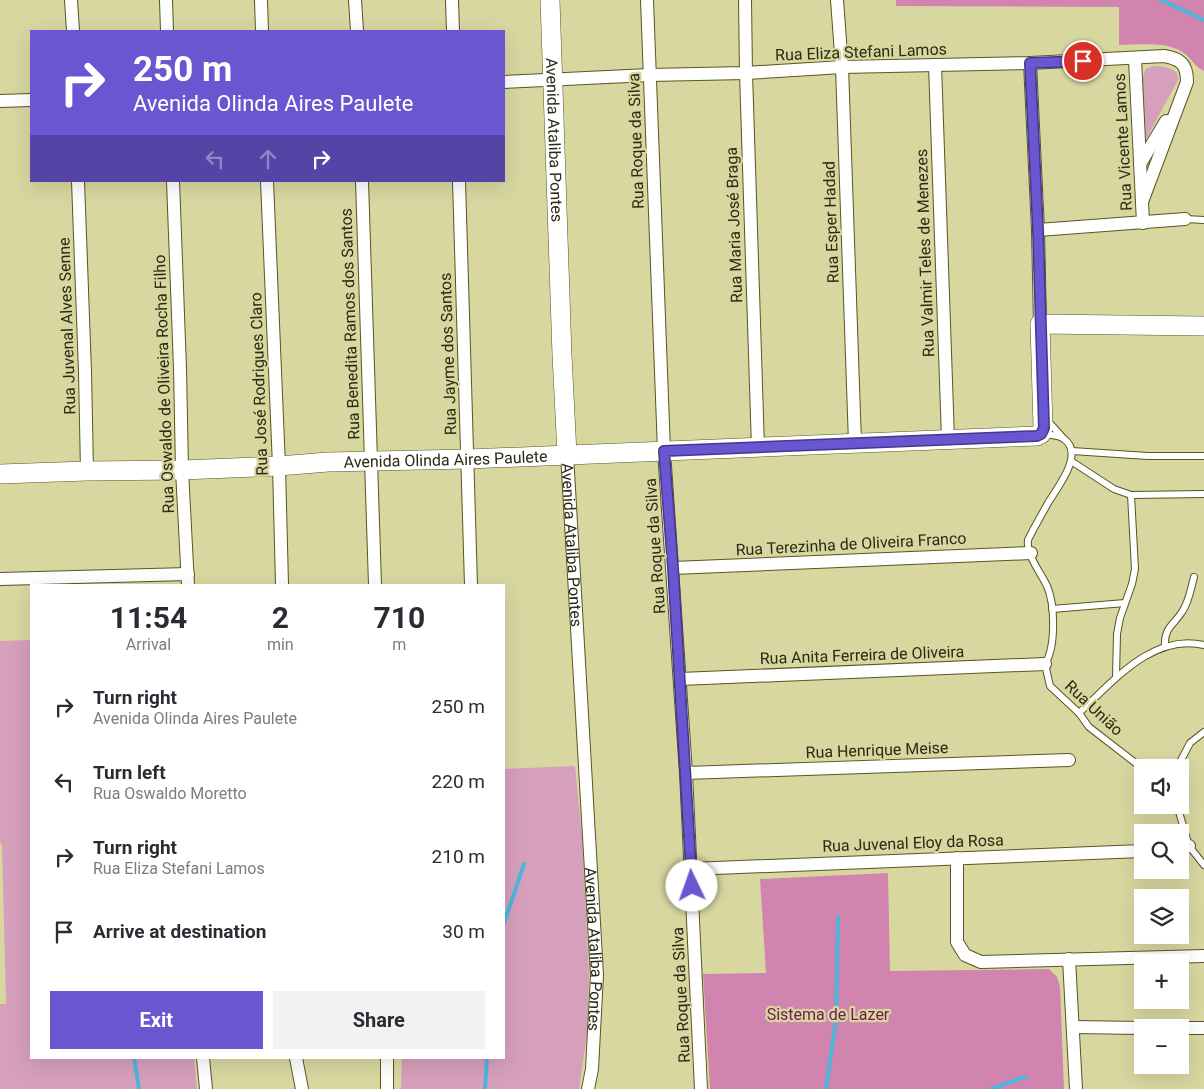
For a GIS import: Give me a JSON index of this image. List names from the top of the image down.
{
  "streets": {
    "street": [
      "Rua Eliza Stefani Lamos",
      "Avenida Ataliba Pontes",
      "Rua Roque da Silva",
      "Rua Vicente Lamos",
      "Rua Esper Hadad",
      "Rua Maria José Braga",
      "Rua Valmir Teles de Menezes",
      "Rua Benedita Ramos dos Santos",
      "Rua Juvenal Alves Senne",
      "Rua Jayme dos Santos",
      "Rua Oswaldo de Oliveira Rocha Filho",
      "Rua José Rodrigues Claro",
      "Avenida Olinda Aires Paulete",
      "Rua Terezinha de Oliveira Franco",
      "Rua Anita Ferreira de Oliveira",
      "Rua Henrique Meise",
      "Rua Juvenal Eloy da Rosa"
    ],
    "lane": ["Rua União"]
  },
  "crossings": [
    ["Rua Eliza Stefani Lamos", "Avenida Ataliba Pontes"],
    ["Rua Eliza Stefani Lamos", "Rua Roque da Silva"],
    ["Rua Eliza Stefani Lamos", "Rua Vicente Lamos"],
    ["Rua Eliza Stefani Lamos", "Rua Esper Hadad"],
    ["Rua Eliza Stefani Lamos", "Rua Maria José Braga"],
    ["Rua Eliza Stefani Lamos", "Rua Valmir Teles de Menezes"],
    ["Avenida Ataliba Pontes", "Avenida Olinda Aires Paulete"],
    ["Rua Roque da Silva", "Avenida Olinda Aires Paulete"],
    ["Rua Roque da Silva", "Rua Terezinha de Oliveira Franco"],
    ["Rua Roque da Silva", "Rua Anita Ferreira de Oliveira"],
    ["Rua Roque da Silva", "Rua Henrique Meise"],
    ["Rua Roque da Silva", "Rua Juvenal Eloy da Rosa"],
    ["Rua Esper Hadad", "Avenida Olinda Aires Paulete"],
    ["Rua Maria José Braga", "Avenida Olinda Aires Paulete"],
    ["Rua Valmir Teles de Menezes", "Avenida Olinda Aires Paulete"],
    ["Rua Benedita Ramos dos Santos", "Avenida Olinda Aires Paulete"],
    ["Rua Juvenal Alves Senne", "Avenida Olinda Aires Paulete"],
    ["Rua Jayme dos Santos", "Avenida Olinda Aires Paulete"],
    ["Rua Oswaldo de Oliveira Rocha Filho", "Avenida Olinda Aires Paulete"],
    ["Rua José Rodrigues Claro", "Avenida Olinda Aires Paulete"],
    ["Rua Terezinha de Oliveira Franco", "Rua União"],
    ["Rua Anita Ferreira de Oliveira", "Rua União"]
  ],
  "parks": ["Sistema de Lazer"],
  "page": {
    "turn": ["250 m", "Avenida Olinda Aires Paulete"],
    "eta": [
      "11:54",
      "Arrival",
      "2",
      "min",
      "710",
      "m"
    ],
    "list": [
      {
        "name": "Turn right",
        "note": "Avenida Olinda Aires Paulete",
        "value": "250 m"
      },
      {
        "name": "Turn left",
        "note": "Rua Oswaldo Moretto",
        "value": "220 m"
      },
      {
        "name": "Turn right",
        "note": "Rua Eliza Stefani Lamos",
        "value": "210 m"
      },
      {
        "name": "Arrive at destination",
        "value": "30 m"
      }
    ],
    "map_buttons": ["+", "−"],
    "buttons": ["Exit", "Share"]
  }
}
